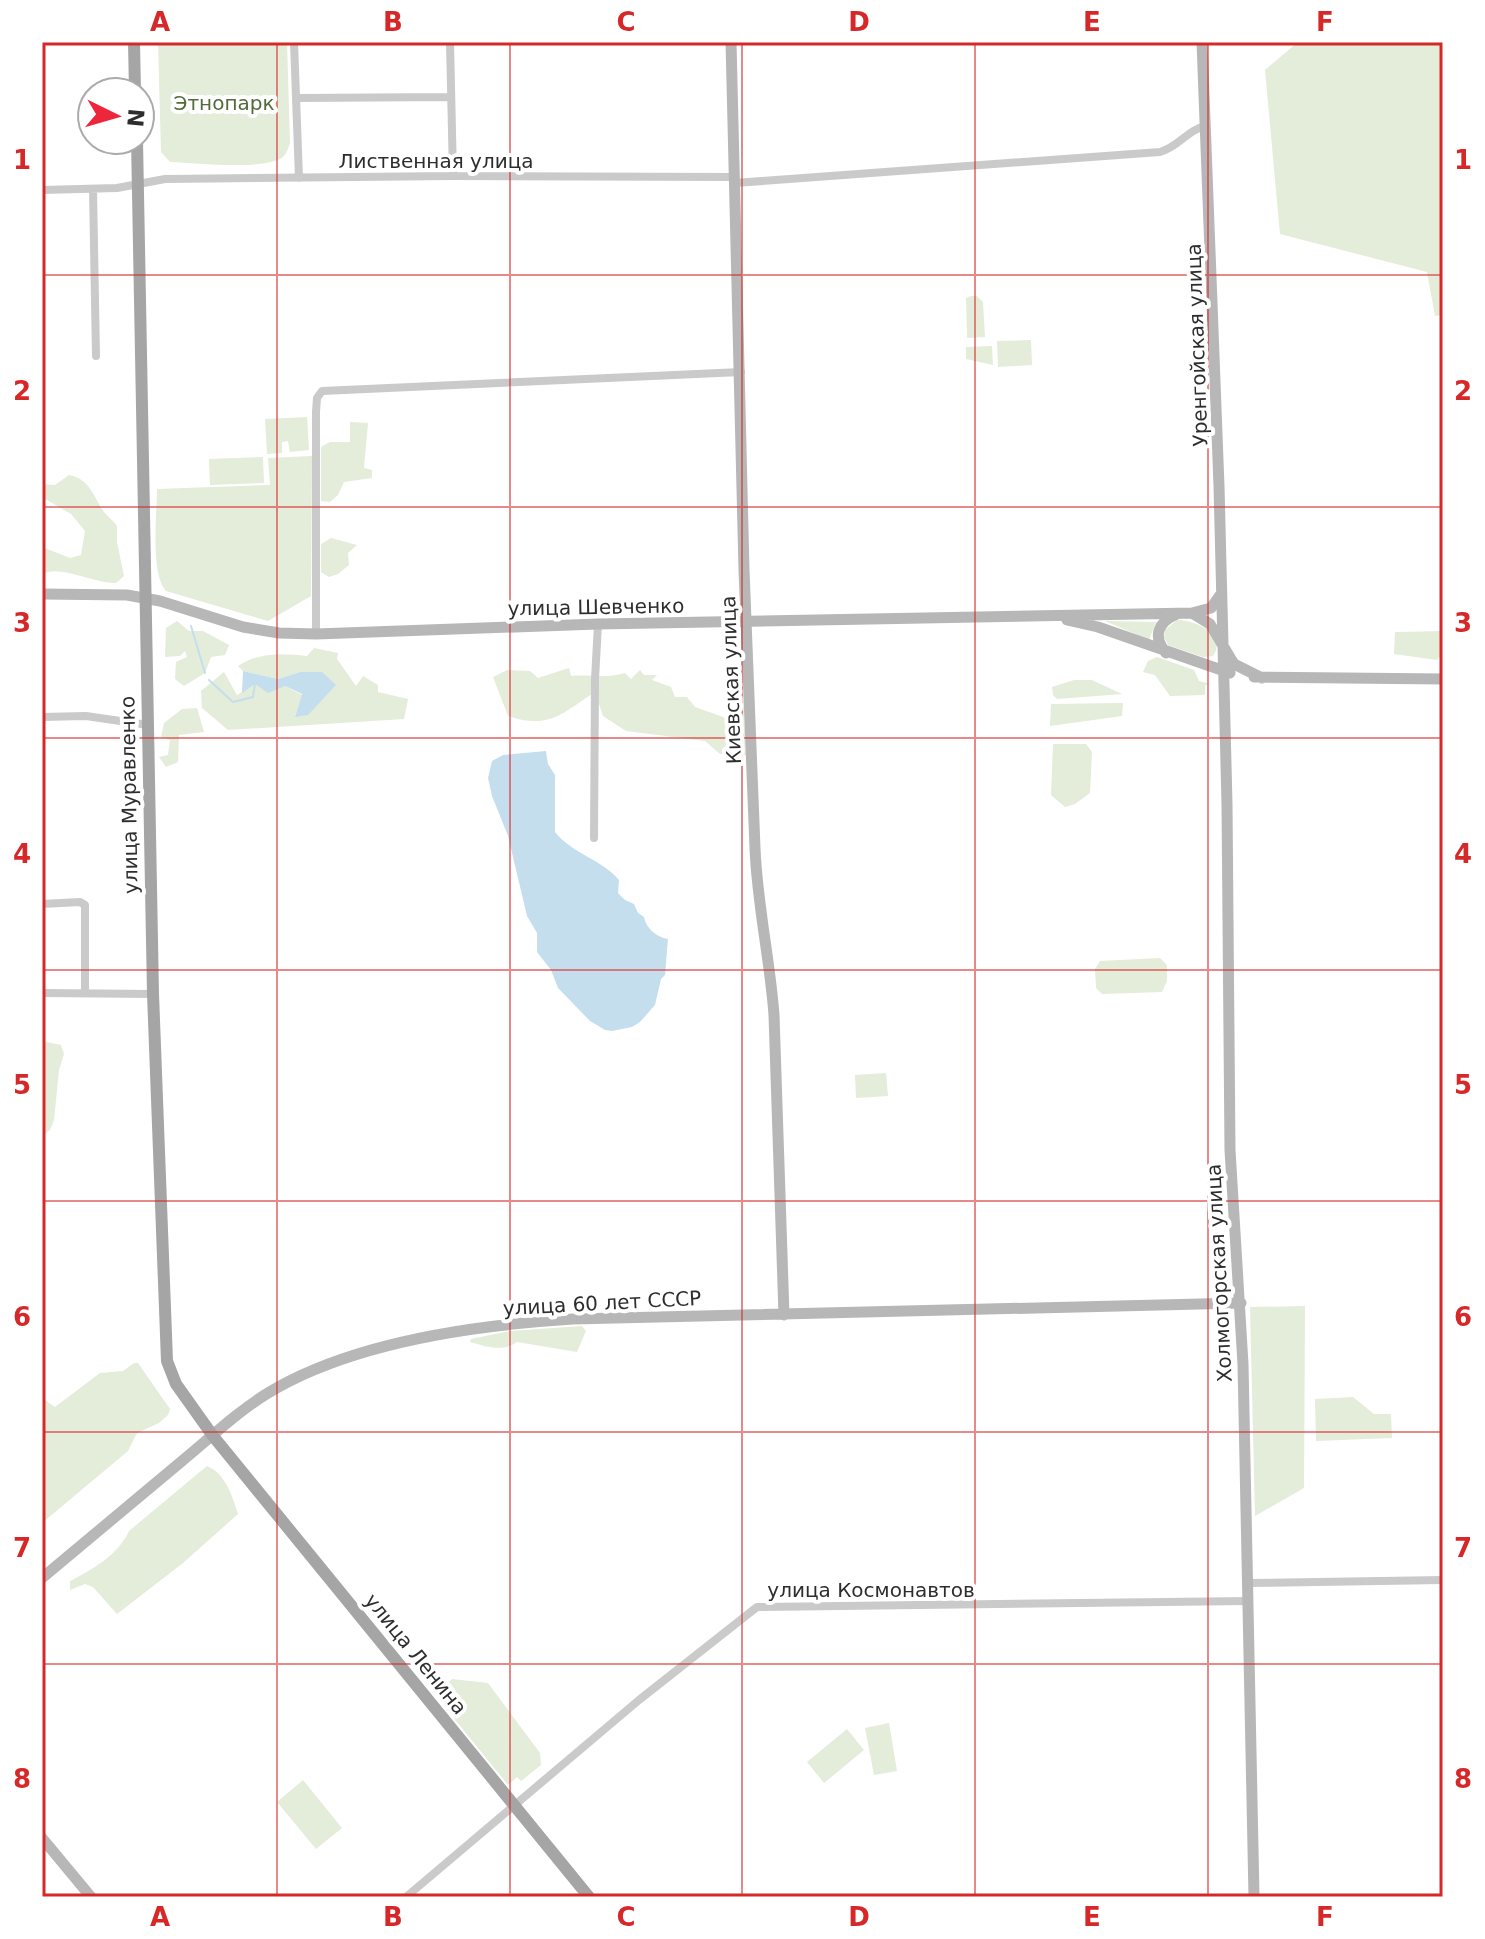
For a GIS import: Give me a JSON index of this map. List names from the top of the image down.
{
  "streets": {
    "main road": ["улица Муравленко", "улица Ленина"],
    "street": [
      "Лиственная улица",
      "Уренгойская улица",
      "улица Шевченко",
      "Киевская улица",
      "Холмогорская улица",
      "улица 60 лет СССР",
      "улица Космонавтов"
    ]
  },
  "crossings": [
    ["Лиственная улица", "Уренгойская улица"],
    ["Лиственная улица", "Киевская улица"],
    ["Лиственная улица", "улица Муравленко"],
    ["Уренгойская улица", "Холмогорская улица"],
    ["улица Шевченко", "Киевская улица"],
    ["улица Шевченко", "улица Муравленко"],
    ["Киевская улица", "улица 60 лет СССР"],
    ["улица Муравленко", "улица 60 лет СССР"],
    ["улица Муравленко", "улица Ленина"],
    ["Холмогорская улица", "улица 60 лет СССР"],
    ["Холмогорская улица", "улица Космонавтов"],
    ["улица 60 лет СССР", "улица Ленина"],
    ["улица Космонавтов", "улица Ленина"]
  ],
  "parks": ["Этнопарк"],
  "north": "right",
  "grid": {
    "columns": [
      "A",
      "B",
      "C",
      "D",
      "E",
      "F"
    ],
    "rows": [
      "1",
      "2",
      "3",
      "4",
      "5",
      "6",
      "7",
      "8"
    ]
  }
}
